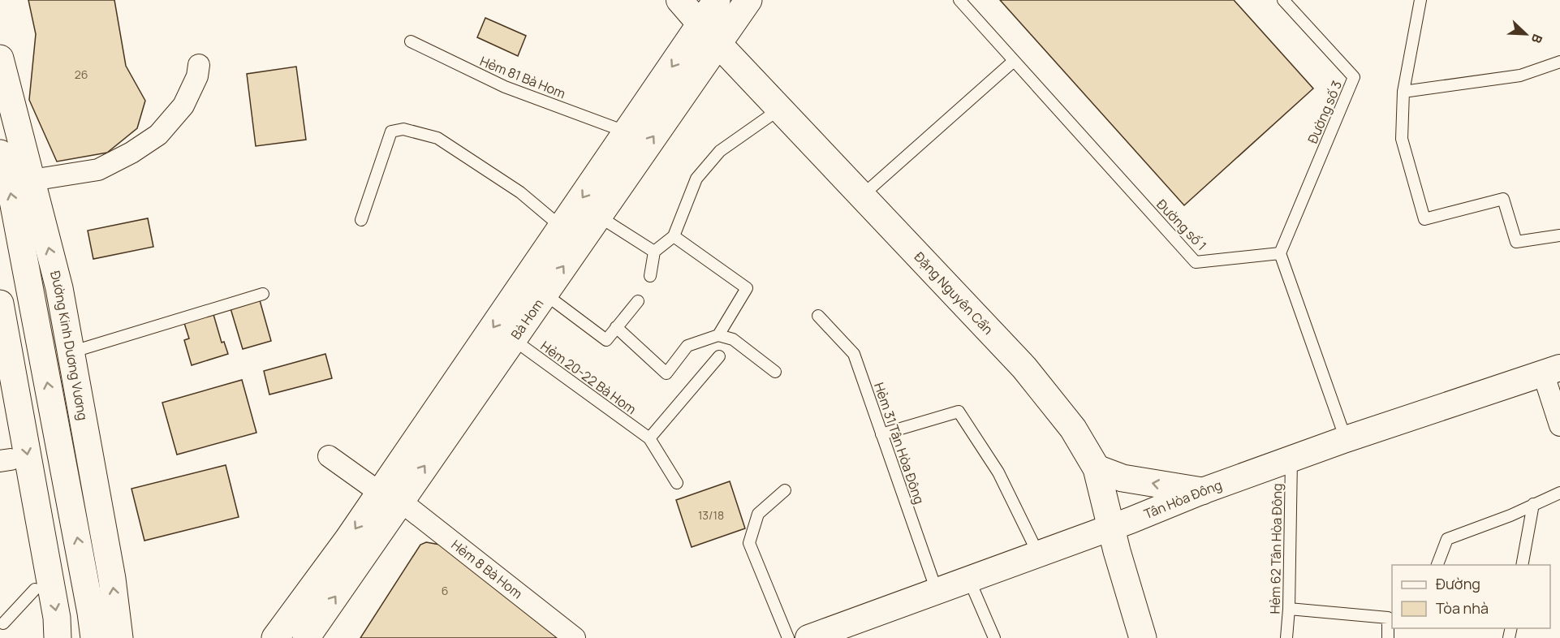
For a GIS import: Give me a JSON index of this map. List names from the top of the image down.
{
  "streets": {
    "main road": ["Đặng Nguyên Cẩn", "Bà Hom", "Đường Kinh Dương Vương"],
    "street": ["Tân Hòa Đông", "Hẻm 8 Bà Hom"],
    "lane": [
      "Hẻm 81 Bà Hom",
      "Đường số 3",
      "Đường số 1",
      "Hẻm 20-22 Bà Hom",
      "Hẻm 31 Tân Hòa Đông",
      "Hẻm 62 Tân Hòa Đông"
    ]
  },
  "crossings": [
    ["Hẻm 81 Bà Hom", "Bà Hom"],
    ["Đường số 3", "Đường số 1"],
    ["Đặng Nguyên Cẩn", "Bà Hom"],
    ["Đặng Nguyên Cẩn", "Tân Hòa Đông"],
    ["Bà Hom", "Hẻm 20-22 Bà Hom"],
    ["Bà Hom", "Hẻm 8 Bà Hom"],
    ["Hẻm 31 Tân Hòa Đông", "Tân Hòa Đông"],
    ["Tân Hòa Đông", "Hẻm 62 Tân Hòa Đông"]
  ],
  "house_numbers": ["26", "13/18", "6"],
  "legend": ["Đường", "Tòa nhà"],
  "north": "bottom right"
}
